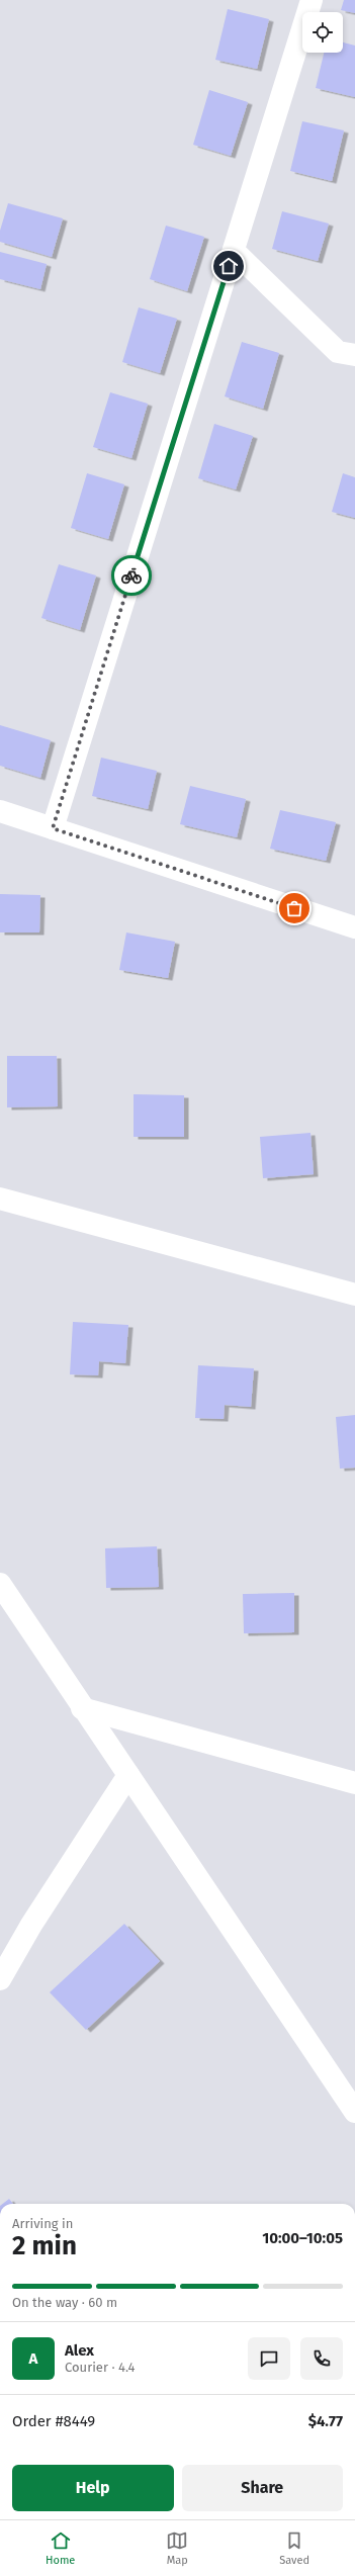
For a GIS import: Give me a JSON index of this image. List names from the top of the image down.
{
  "page": {
    "heading": ["2 min", "Arriving in", "10:00–10:05"],
    "panel": [
      "Alex",
      "Courier · 4.4",
      "Order #8449",
      "$4.77"
    ],
    "bar": "On the way · 60 m",
    "round": "A",
    "buttons": ["Help", "Share"],
    "tabs": ["Home", "Map", "Saved"]
  }
}
